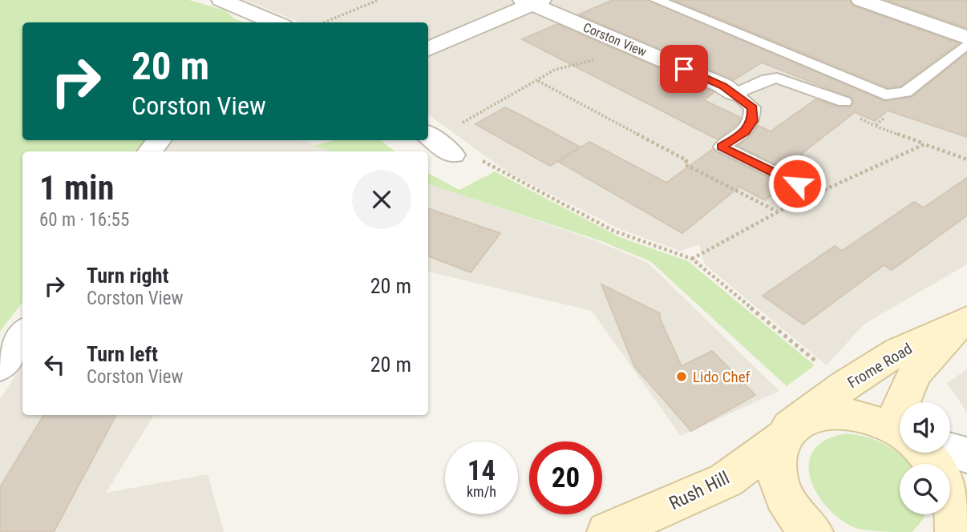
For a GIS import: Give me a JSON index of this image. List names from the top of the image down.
{
  "streets": {
    "street": ["Corston View", "Frome Road", "Rush Hill"]
  },
  "crossings": [
    ["Frome Road", "Rush Hill"]
  ],
  "places": ["Lido Chef"],
  "page": {
    "turn": ["20 m", "Corston View"],
    "heading": ["1 min", "60 m · 16:55"],
    "list": [
      {
        "name": "Turn right",
        "note": "Corston View",
        "value": "20 m"
      },
      {
        "name": "Turn left",
        "note": "Corston View",
        "value": "20 m"
      }
    ],
    "speed": "14 km/h",
    "limit": "20"
  }
}
